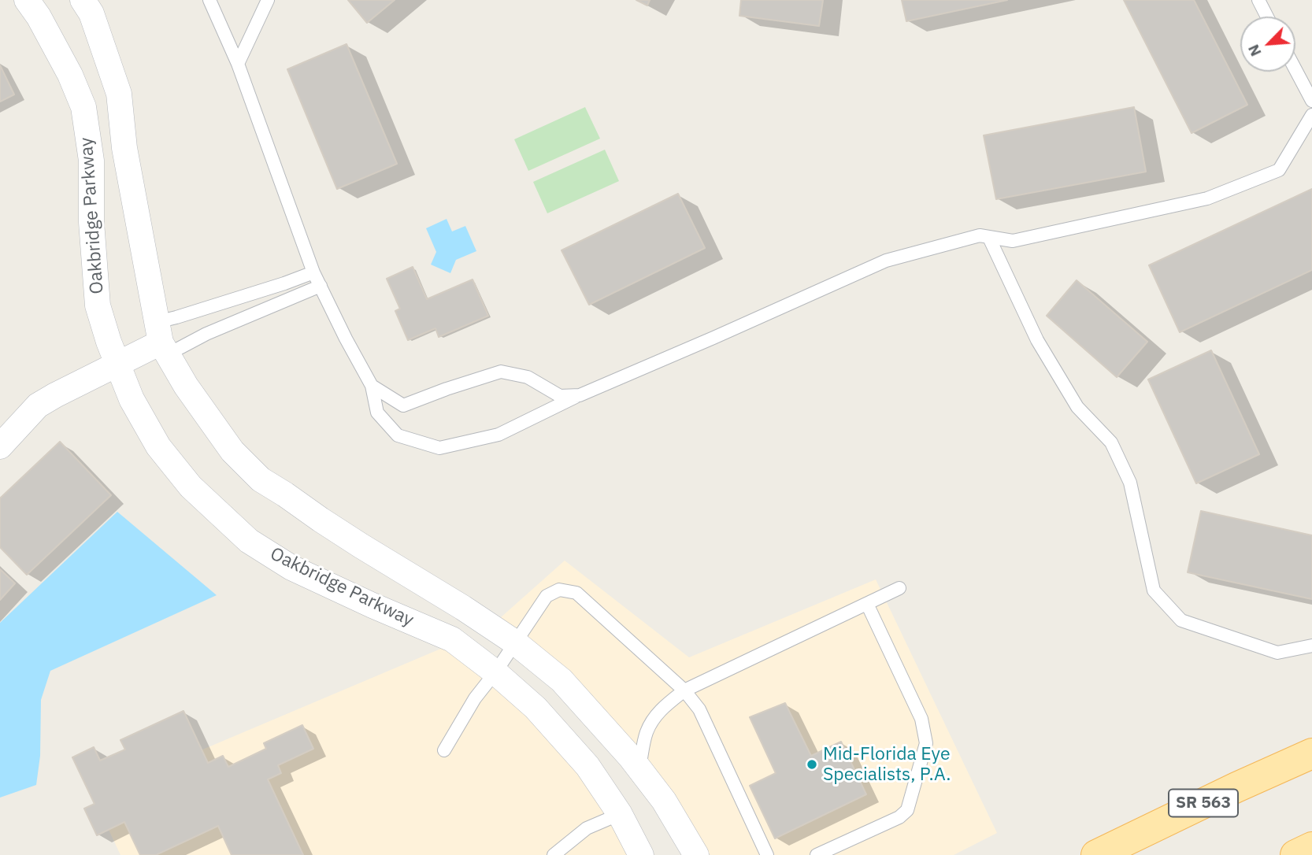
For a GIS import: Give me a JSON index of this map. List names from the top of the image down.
{
  "streets": {
    "main road": ["SR 563"],
    "street": ["Oakbridge Parkway"]
  },
  "places": ["Mid-Florida Eye Specialists, P.A."],
  "north": "bottom left"
}
